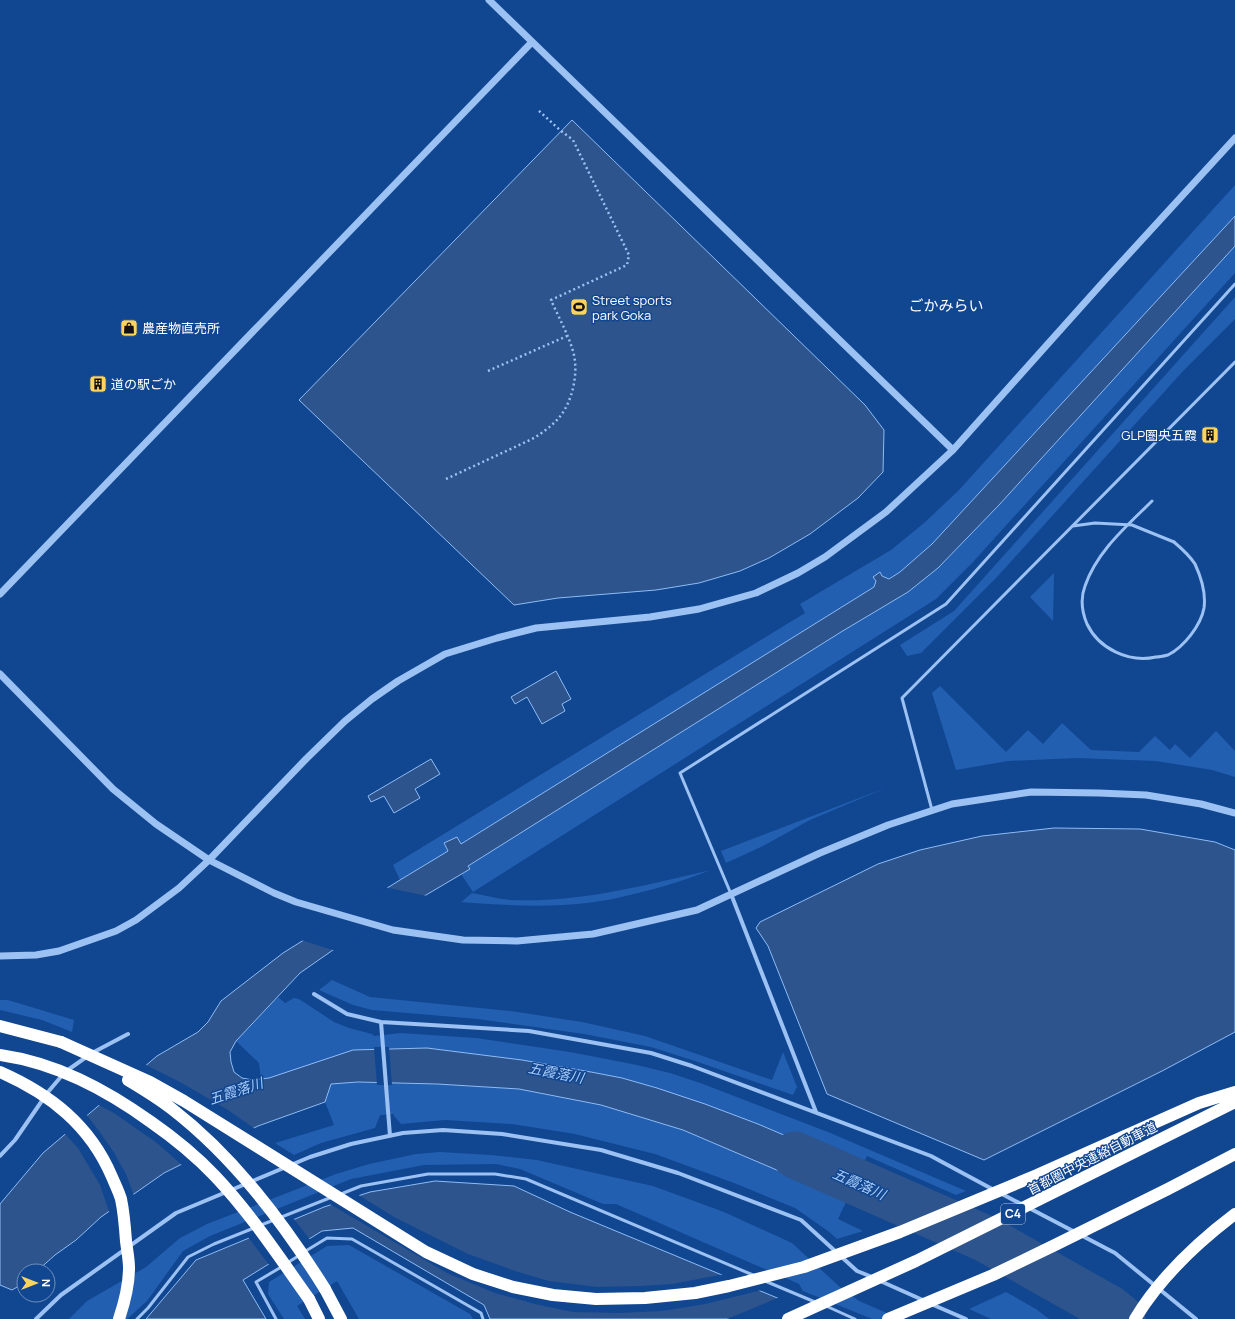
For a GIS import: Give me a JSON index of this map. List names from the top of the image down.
{
  "streets": {
    "highway": ["首都圏中央連絡自動車道", "C4"]
  },
  "districts": ["ごかみらい"],
  "water": ["五霞落川"],
  "places": {
    "sports": ["Street sports park Goka"],
    "shop": ["農産物直売所"],
    "building": ["道の駅ごか", "GLP圏央五霞"]
  },
  "north": "right"
}
